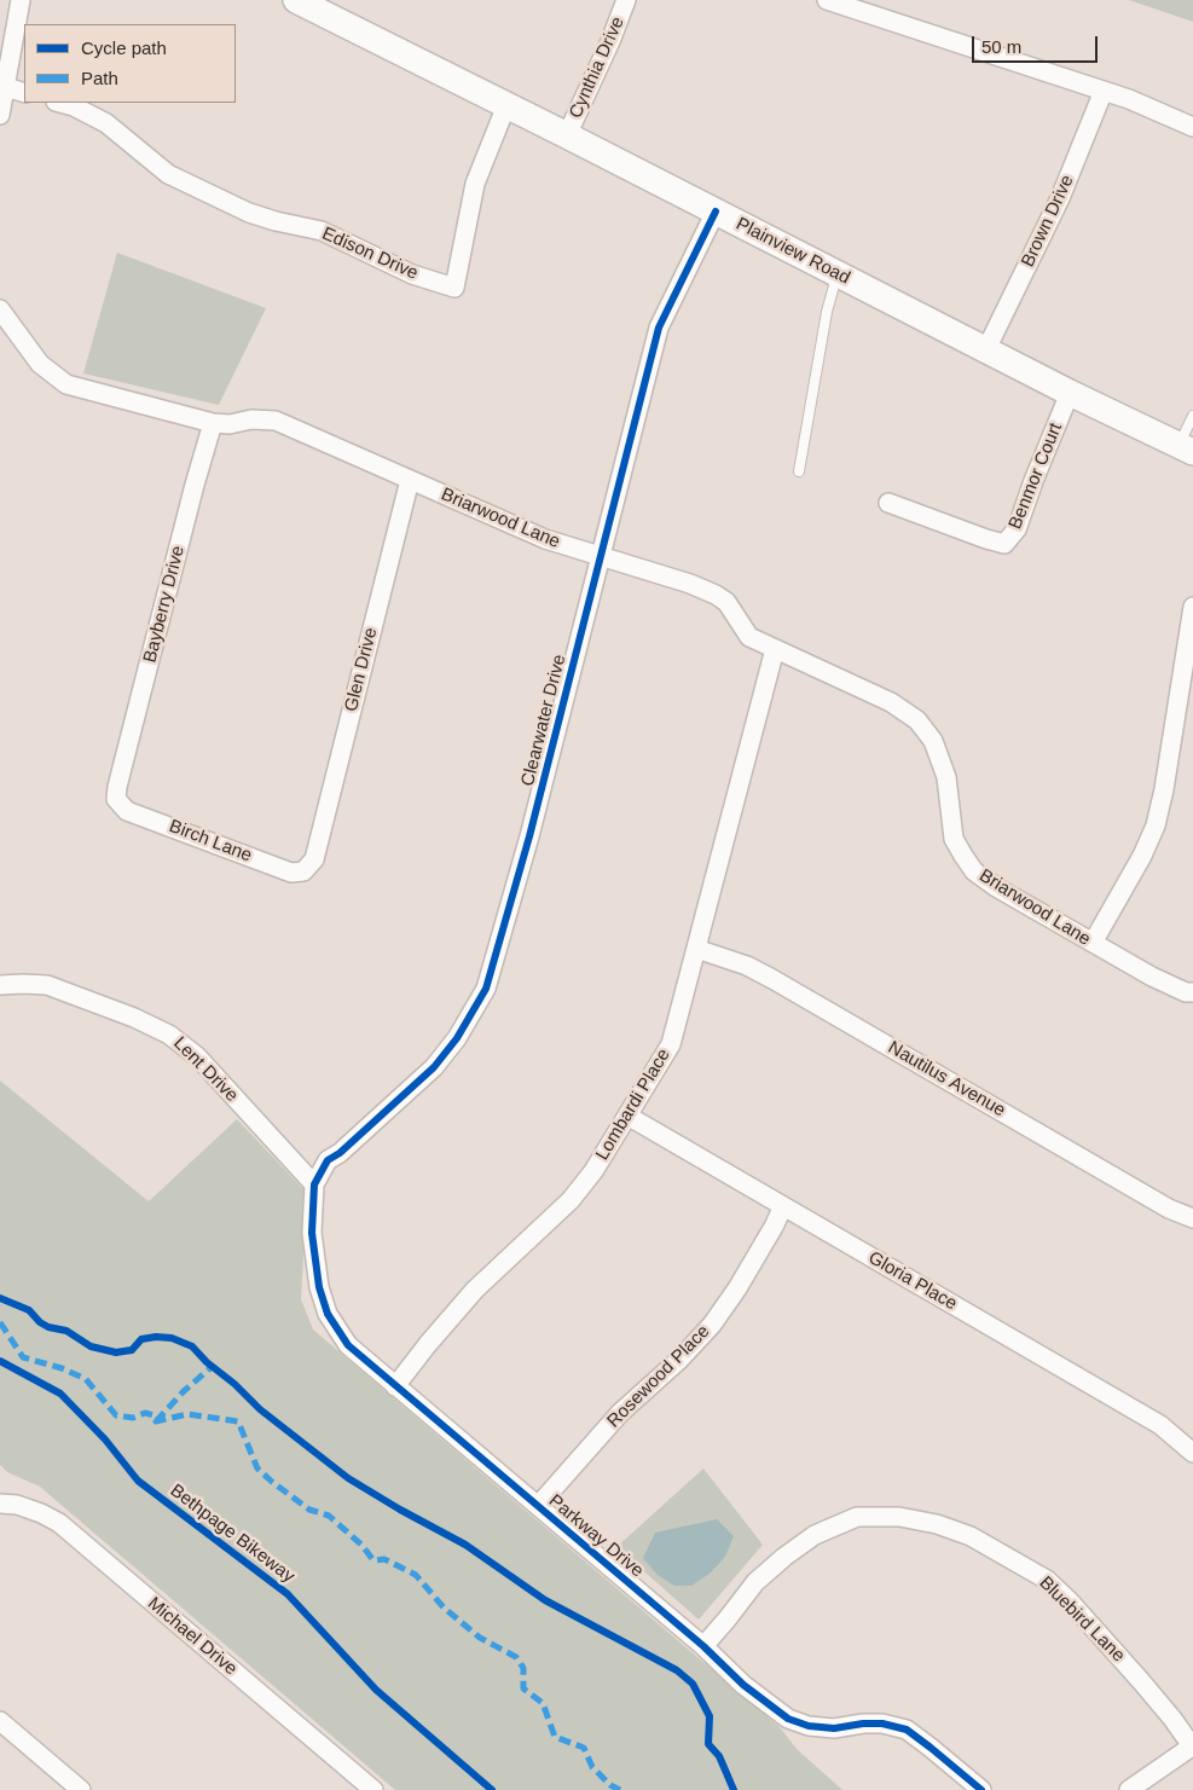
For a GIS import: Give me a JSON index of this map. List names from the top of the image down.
{
  "streets": {
    "main road": ["Plainview Road"],
    "street": [
      "Cynthia Drive",
      "Brown Drive",
      "Edison Drive",
      "Benmor Court",
      "Briarwood Lane",
      "Bayberry Drive",
      "Glen Drive",
      "Clearwater Drive",
      "Birch Lane",
      "Lent Drive",
      "Nautilus Avenue",
      "Lombardi Place",
      "Gloria Place",
      "Rosewood Place",
      "Parkway Drive",
      "Bluebird Lane",
      "Michael Drive"
    ],
    "cycle path": ["Bethpage Bikeway"]
  },
  "crossings": [
    ["Cynthia Drive", "Plainview Road"],
    ["Brown Drive", "Plainview Road"],
    ["Plainview Road", "Edison Drive"],
    ["Plainview Road", "Benmor Court"],
    ["Plainview Road", "Clearwater Drive"],
    ["Briarwood Lane", "Bayberry Drive"],
    ["Briarwood Lane", "Glen Drive"],
    ["Briarwood Lane", "Clearwater Drive"],
    ["Briarwood Lane", "Lombardi Place"],
    ["Bayberry Drive", "Birch Lane"],
    ["Glen Drive", "Birch Lane"],
    ["Clearwater Drive", "Lent Drive"],
    ["Clearwater Drive", "Parkway Drive"],
    ["Lent Drive", "Parkway Drive"],
    ["Nautilus Avenue", "Lombardi Place"],
    ["Lombardi Place", "Gloria Place"],
    ["Lombardi Place", "Parkway Drive"],
    ["Gloria Place", "Rosewood Place"],
    ["Rosewood Place", "Parkway Drive"],
    ["Parkway Drive", "Bluebird Lane"]
  ],
  "legend": ["Cycle path", "Path"],
  "scale_bar": "50 m"
}
